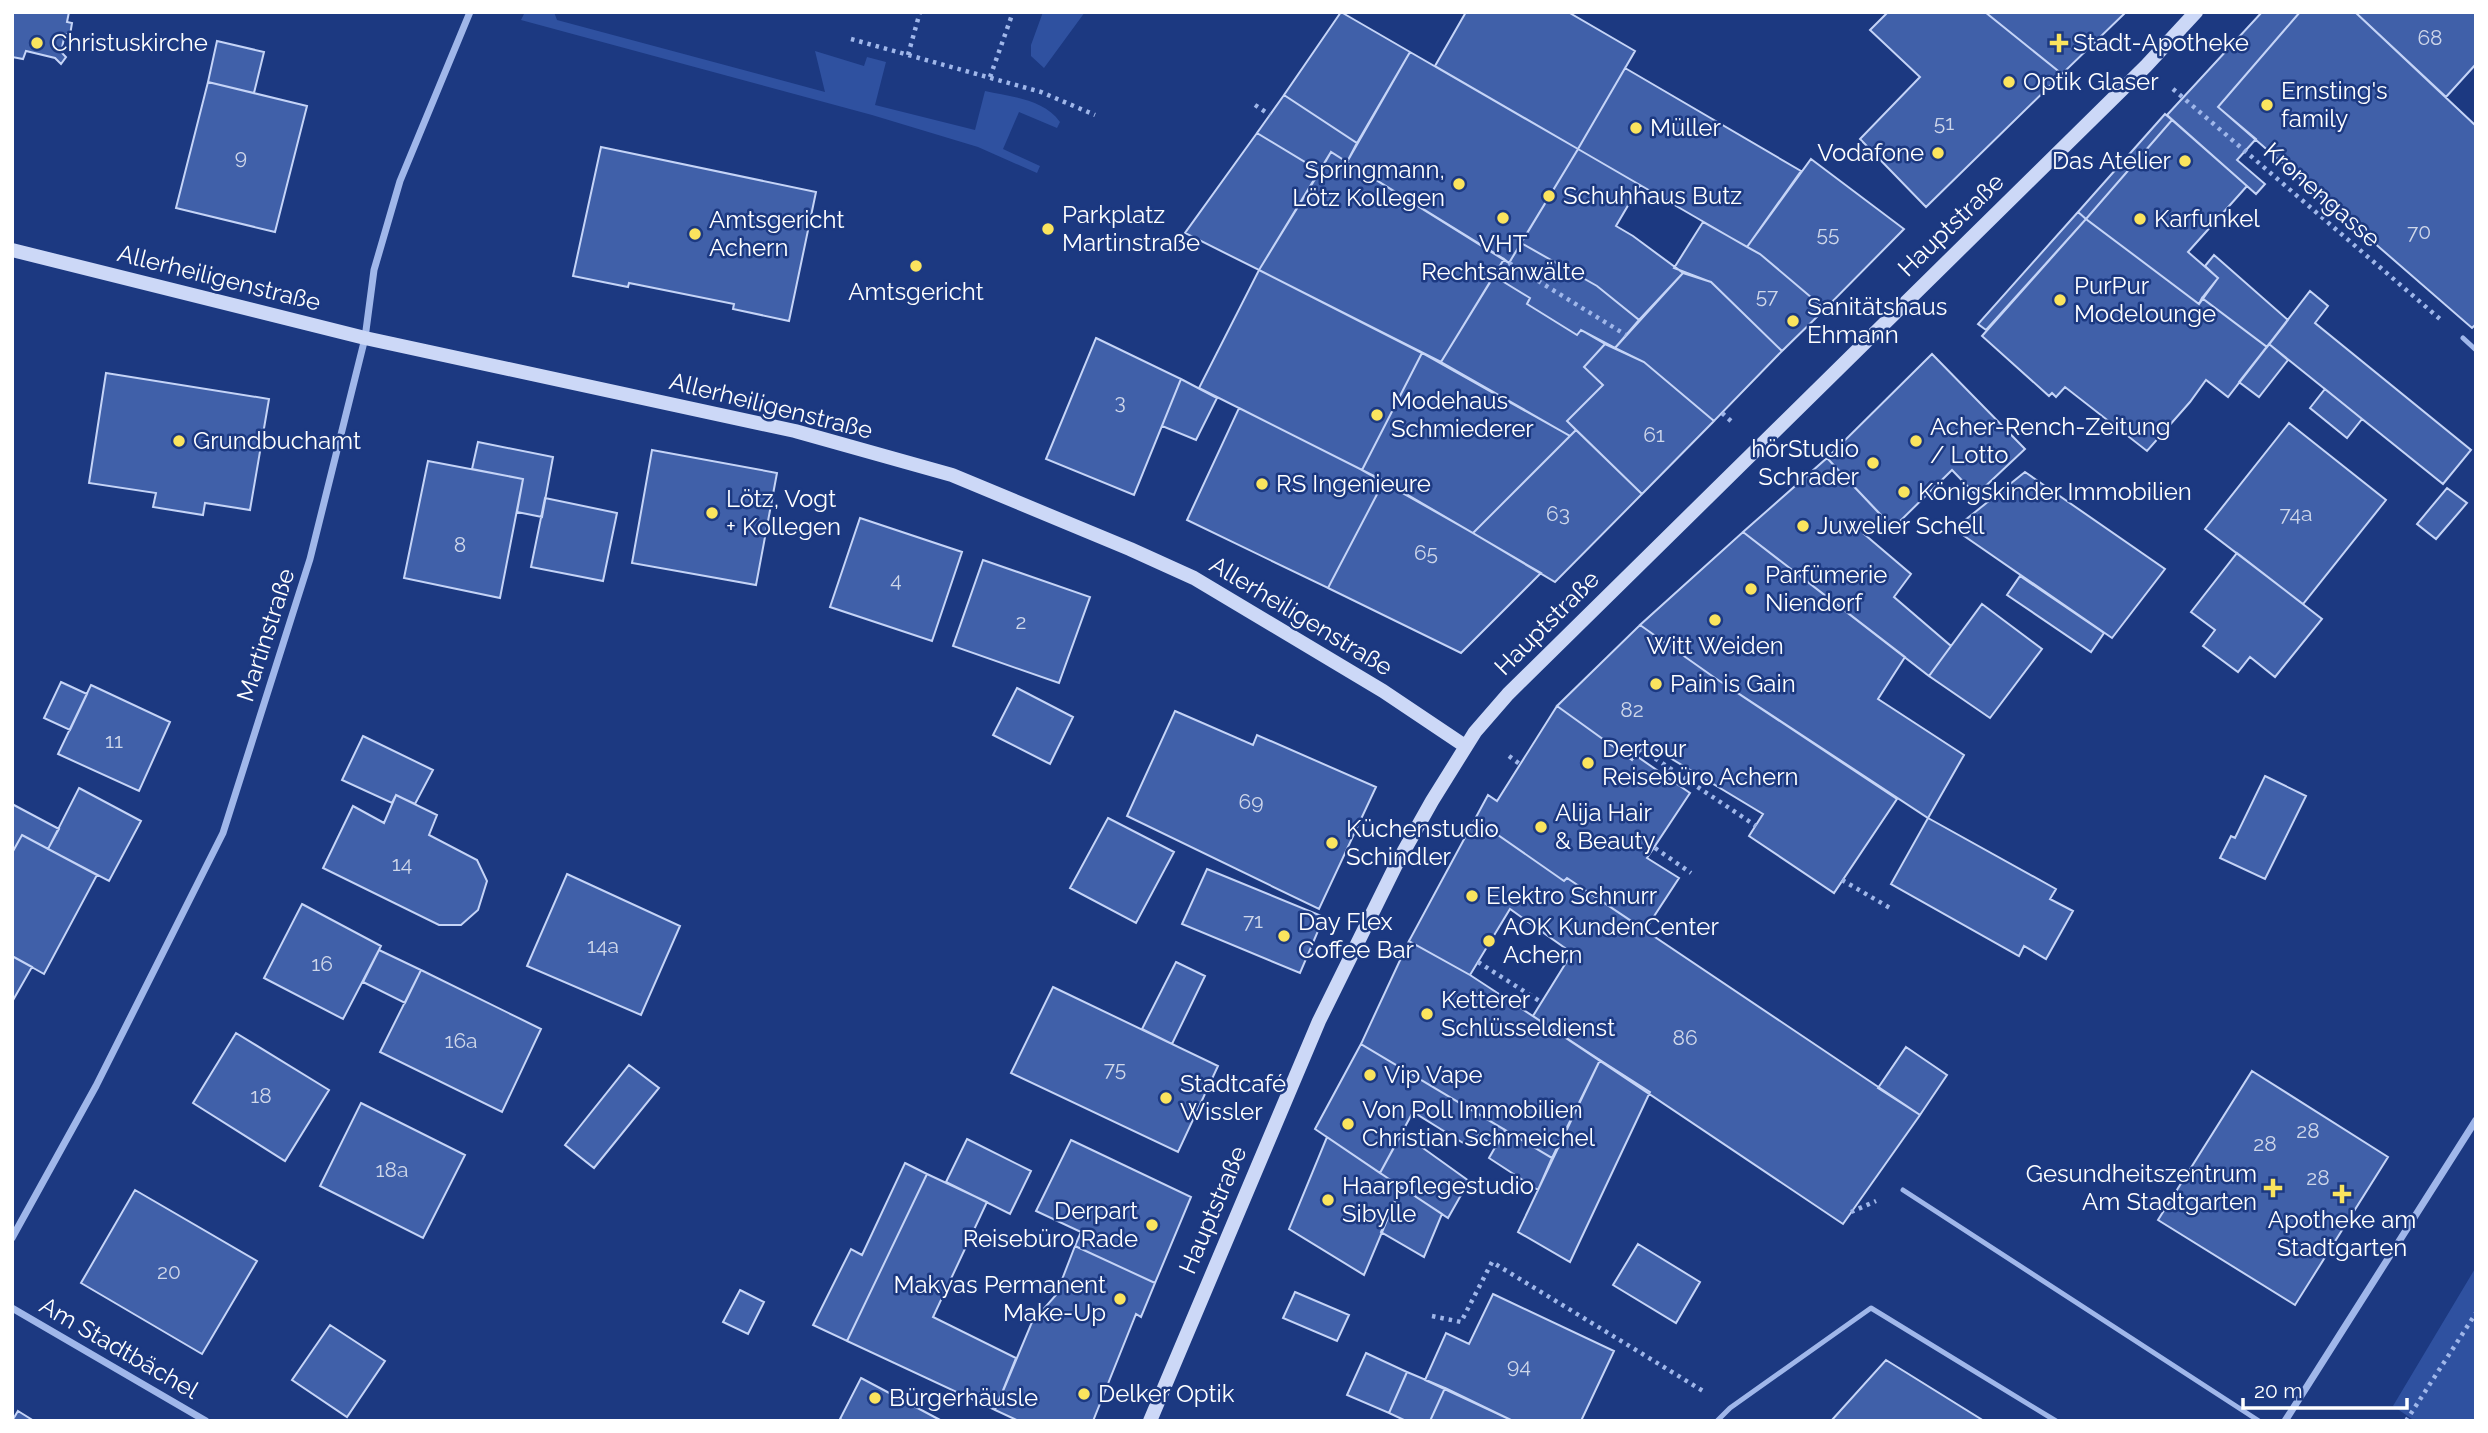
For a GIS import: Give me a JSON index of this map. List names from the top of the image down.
{
  "streets": {
    "main road": ["Hauptstraße", "Allerheiligenstraße"],
    "street": ["Martinstraße", "Am Stadtbächel"],
    "path": ["Kronengasse"]
  },
  "crossings": [
    ["Kronengasse", "Hauptstraße"],
    ["Hauptstraße", "Allerheiligenstraße"],
    ["Allerheiligenstraße", "Martinstraße"]
  ],
  "places": {
    "other": [
      "Christuskirche",
      "Optik Glaser",
      "Ernsting's family",
      "Müller",
      "Vodafone",
      "Das Atelier",
      "Springmann, Lötz Kollegen",
      "Schuhhaus Butz",
      "VHT Rechtsanwälte",
      "Karfunkel",
      "Parkplatz Martinstraße",
      "Amtsgericht Achern",
      "Amtsgericht",
      "PurPur Modelounge",
      "Sanitätshaus Ehmann",
      "Modehaus Schmiederer",
      "Grundbuchamt",
      "Acher-Rench-Zeitung / Lotto",
      "hörStudio Schrader",
      "RS Ingenieure",
      "Königskinder Immobilien",
      "Lötz, Vogt + Kollegen",
      "Juwelier Schell",
      "Parfümerie Niendorf",
      "Witt Weiden",
      "Pain is Gain",
      "Dertour Reisebüro Achern",
      "Alija Hair & Beauty",
      "Küchenstudio Schindler",
      "Elektro Schnurr",
      "Day Flex Coffee Bar",
      "AOK KundenCenter Achern",
      "Ketterer Schlüsseldienst",
      "Vip Vape",
      "Stadtcafé Wissler",
      "Von Poll Immobilien Christian Schmeichel",
      "Haarpflegestudio Sibylle",
      "Derpart Reisebüro Rade",
      "Makyas Permanent Make-Up",
      "Delker Optik",
      "Bürgerhäusle"
    ],
    "health": ["Stadt-Apotheke", "Gesundheitszentrum Am Stadtgarten", "Apotheke am Stadtgarten"]
  },
  "house_numbers": [
    "68",
    "51",
    "9",
    "70",
    "55",
    "57",
    "3",
    "61",
    "63",
    "74a",
    "8",
    "65",
    "4",
    "2",
    "82",
    "11",
    "69",
    "14",
    "71",
    "14a",
    "16",
    "86",
    "16a",
    "75",
    "18",
    "28",
    "28",
    "18a",
    "28",
    "20",
    "94"
  ],
  "scale_bar": "20 m"
}
